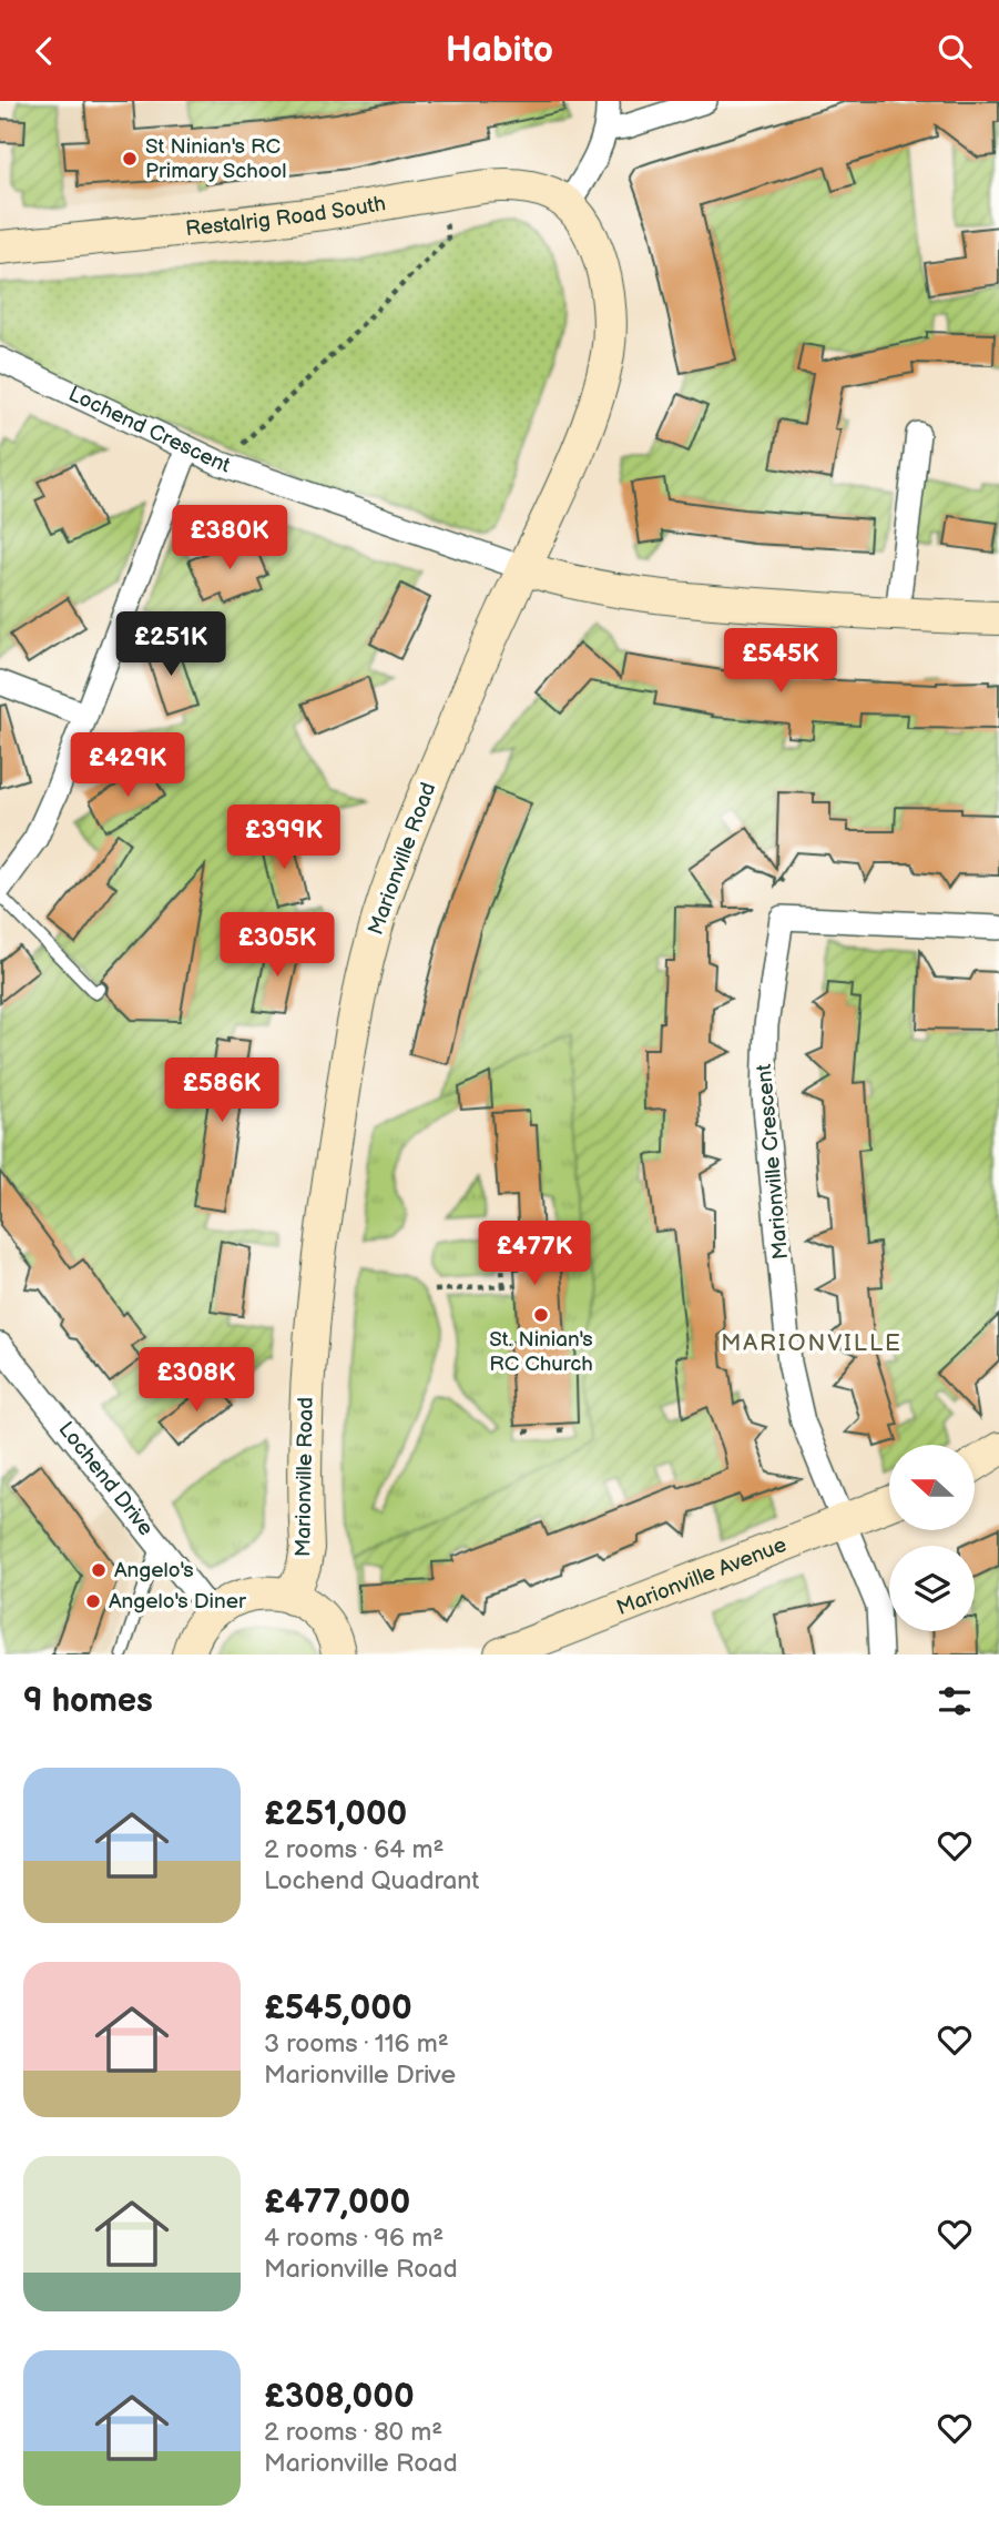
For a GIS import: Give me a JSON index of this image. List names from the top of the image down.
{
  "streets": {
    "street": [
      "Restalrig Road South",
      "Lochend Crescent",
      "Marionville Road",
      "Marionville Crescent",
      "Lochend Drive",
      "Marionville Avenue"
    ]
  },
  "crossings": [
    ["Restalrig Road South", "Marionville Road"],
    ["Lochend Crescent", "Marionville Road"],
    ["Marionville Crescent", "Marionville Avenue"]
  ],
  "districts": ["MARIONVILLE"],
  "places": [
    "St Ninian's RC Primary School",
    "St. Ninian's RC Church",
    "Angelo's",
    "Angelo's Diner"
  ],
  "north": "left",
  "page": {
    "header": "Habito",
    "price": [
      "£380K",
      "£251K",
      "£545K",
      "£429K",
      "£399K",
      "£305K",
      "£586K",
      "£477K",
      "£308K"
    ],
    "heading": "9 homes",
    "list": [
      {
        "name": "£251,000",
        "note": "2 rooms · 64 m² · Lochend Quadrant"
      },
      {
        "name": "£545,000",
        "note": "3 rooms · 116 m² · Marionville Drive"
      },
      {
        "name": "£477,000",
        "note": "4 rooms · 96 m² · Marionville Road"
      },
      {
        "name": "£308,000",
        "note": "2 rooms · 80 m² · Marionville Road"
      }
    ]
  }
}
